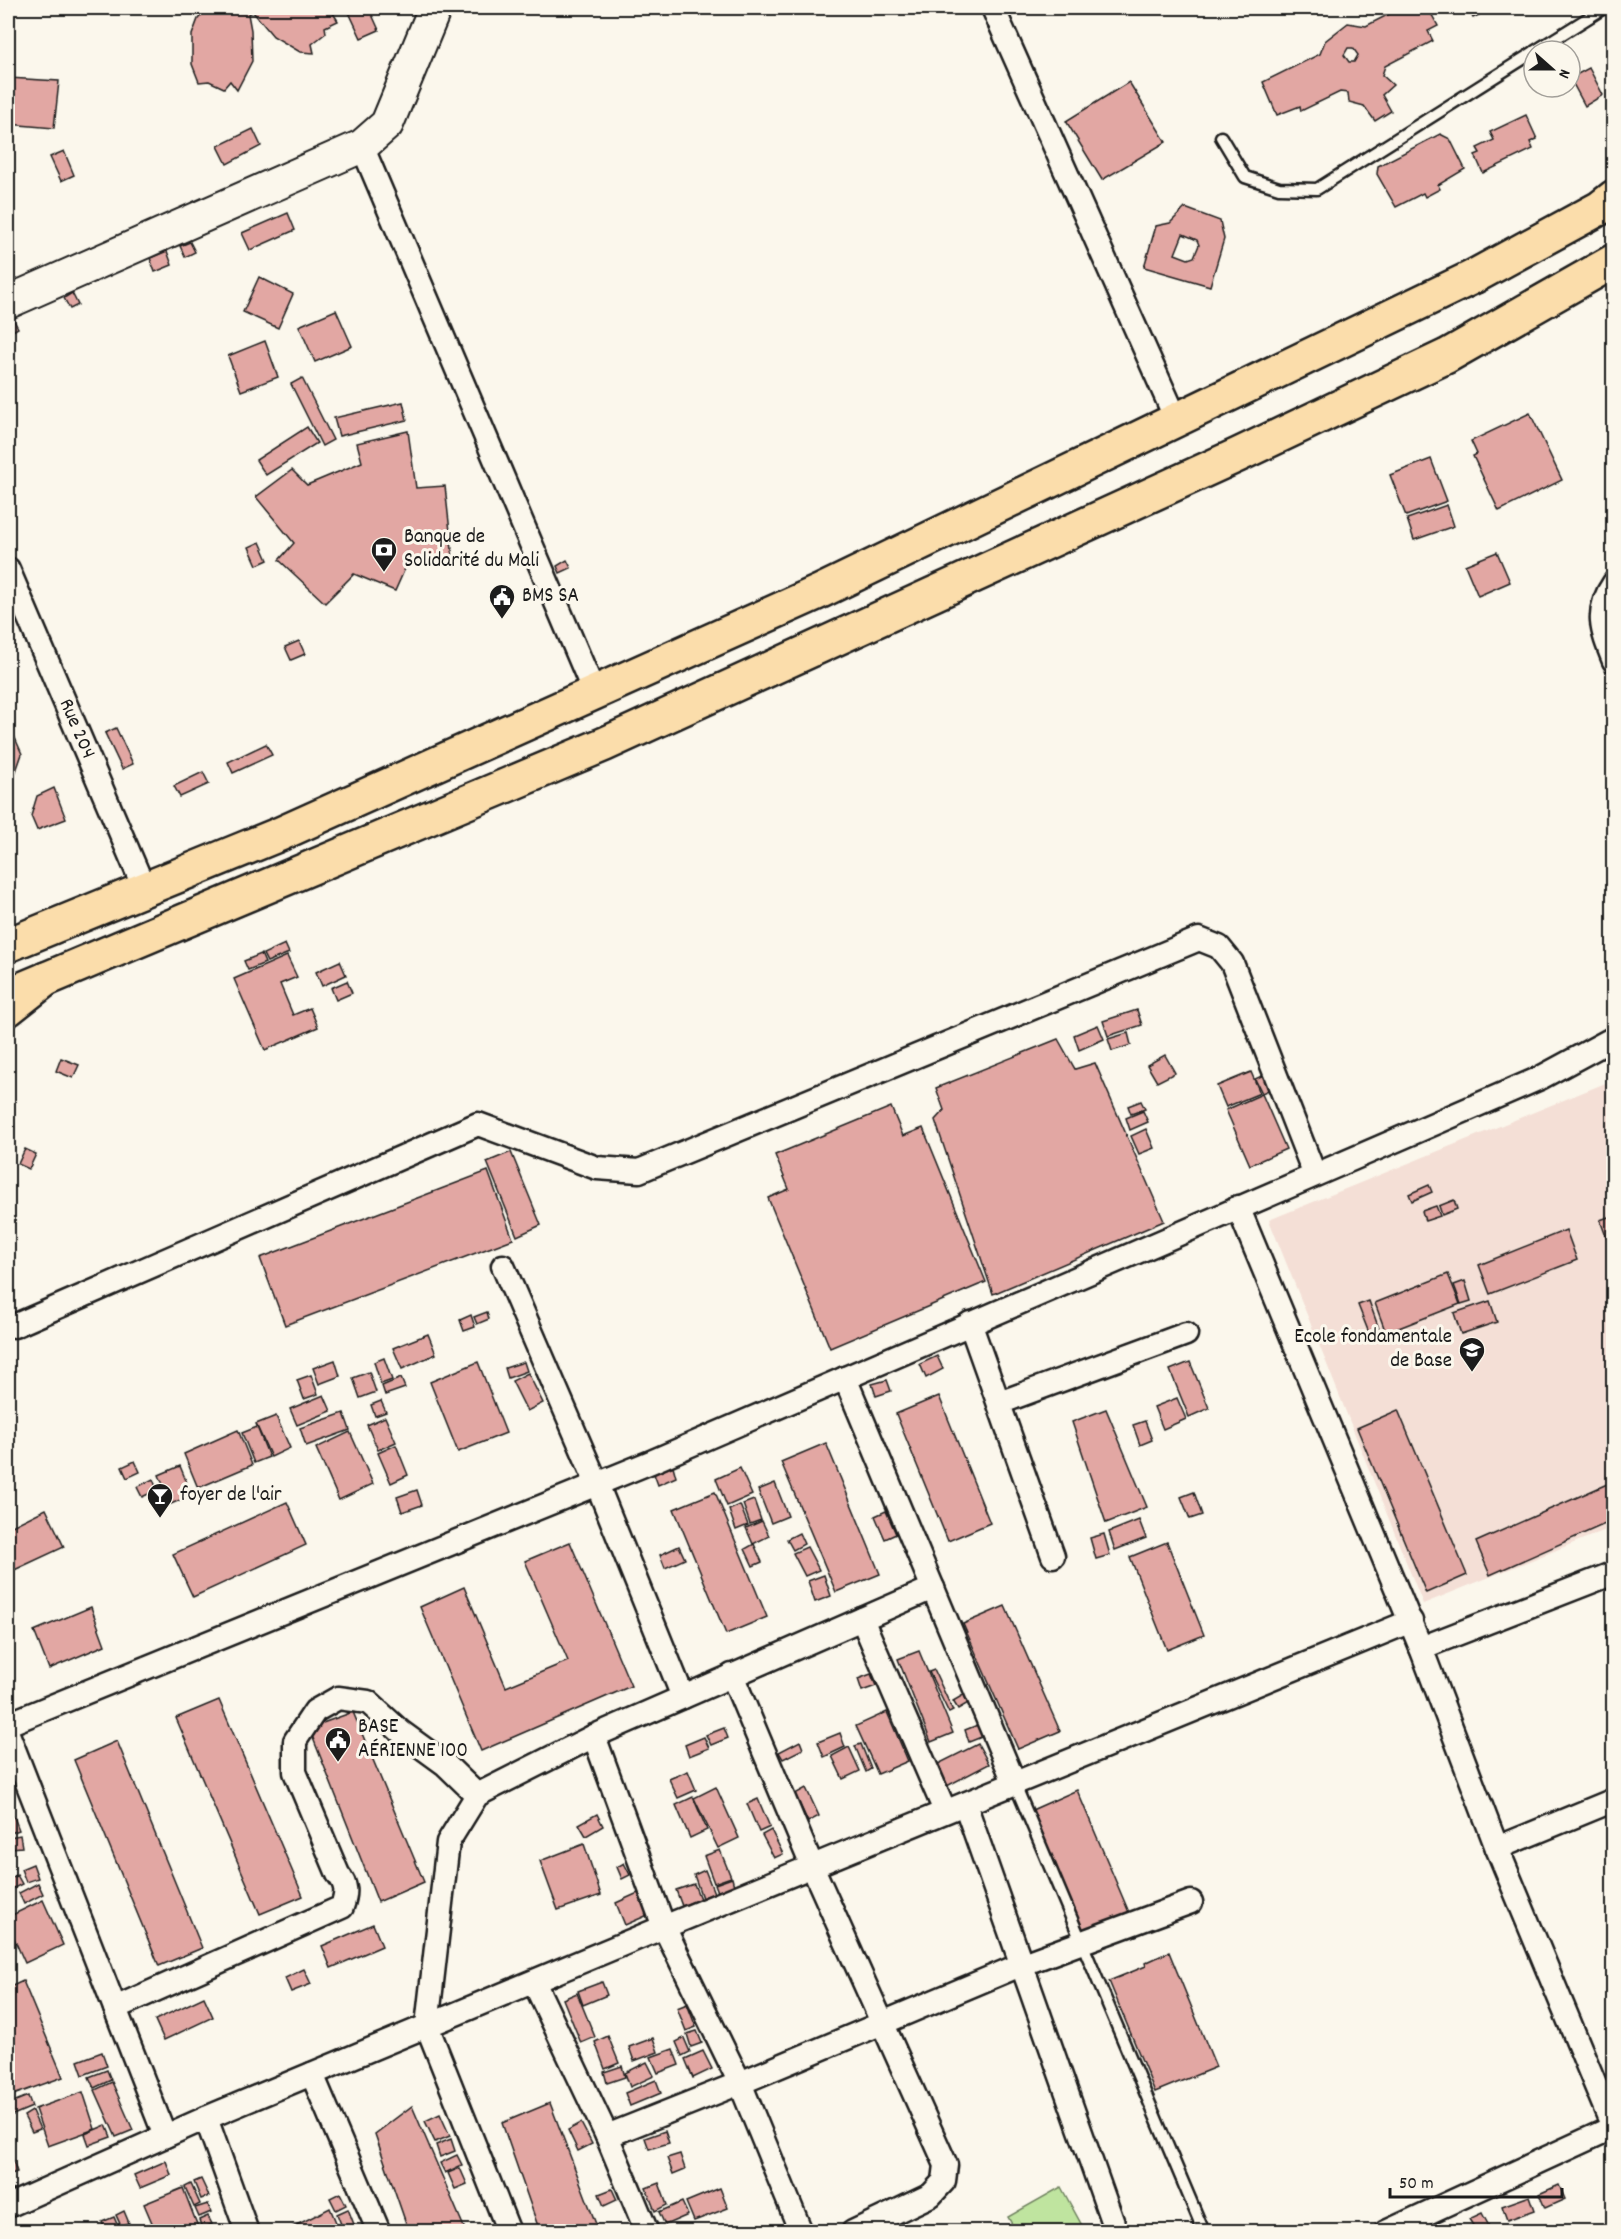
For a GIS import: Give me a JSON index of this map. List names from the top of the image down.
{
  "streets": {
    "street": ["Rue 204"]
  },
  "places": {
    "bank": ["Banque de Solidarité du Mali"],
    "public building": ["BMS SA", "BASE AÉRIENNE 100"],
    "school or university": ["Ecole fondamentale de Base"],
    "bar": ["foyer de l'air"]
  },
  "scale_bar": "50 m",
  "north": "right"
}
